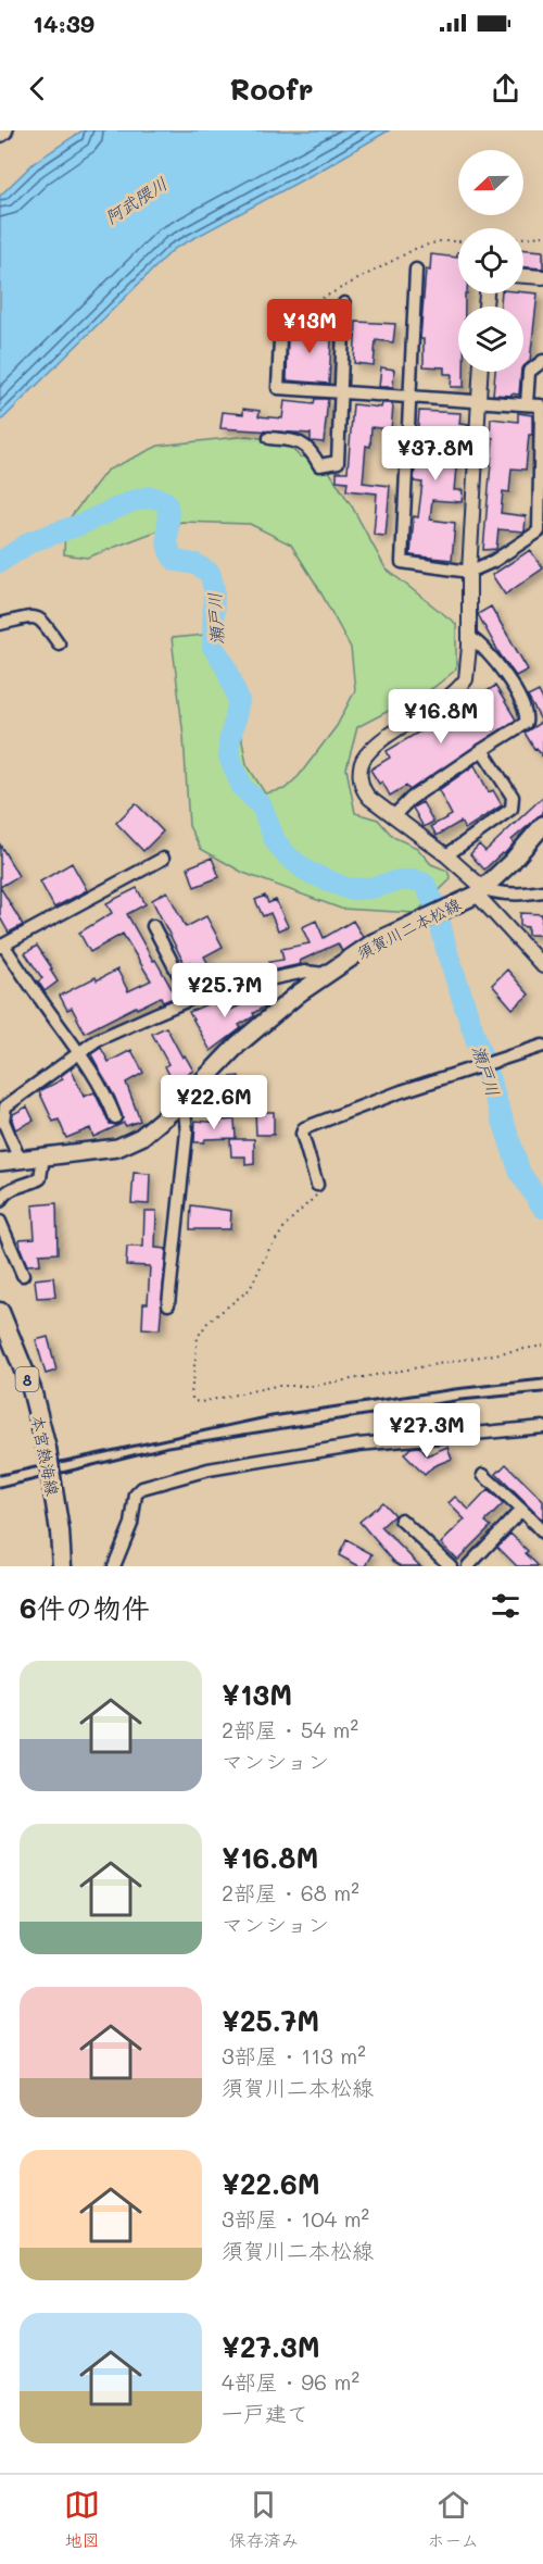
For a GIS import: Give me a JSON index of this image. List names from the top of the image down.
{
  "streets": {
    "main road": ["須賀川二本松線", "8", "本宮熱海線"]
  },
  "water": ["阿武隈川", "瀬戸川"],
  "north": "left",
  "page": {
    "status": "14:39",
    "header": "Roofr",
    "price": [
      "¥13M",
      "¥37.8M",
      "¥16.8M",
      "¥25.7M",
      "¥22.6M",
      "¥27.3M"
    ],
    "heading": "6件の物件",
    "list": [
      {
        "name": "¥13M",
        "note": "2部屋 · 54 m² · マンション"
      },
      {
        "name": "¥16.8M",
        "note": "2部屋 · 68 m² · マンション"
      },
      {
        "name": "¥25.7M",
        "note": "3部屋 · 113 m² · 須賀川二本松線"
      },
      {
        "name": "¥22.6M",
        "note": "3部屋 · 104 m² · 須賀川二本松線"
      },
      {
        "name": "¥27.3M",
        "note": "4部屋 · 96 m² · 一戸建て"
      }
    ],
    "tabs": ["地図", "保存済み", "ホーム"]
  }
}
